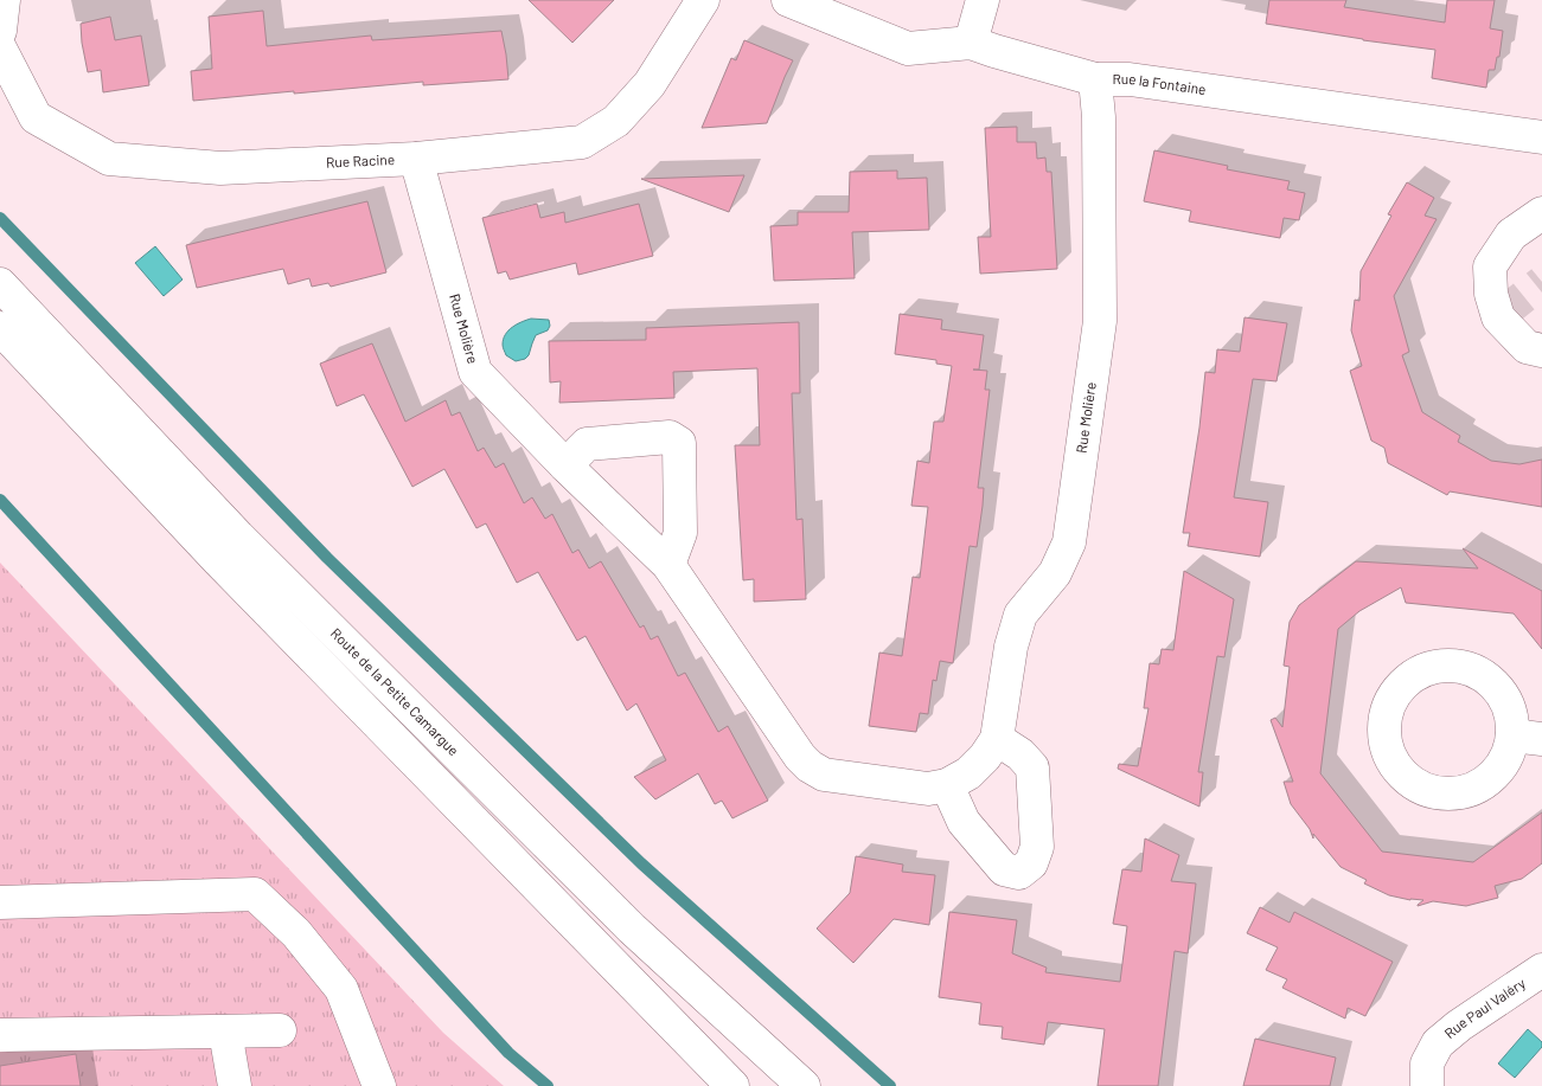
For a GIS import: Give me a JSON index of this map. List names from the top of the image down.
{
  "streets": {
    "street": [
      "Rue la Fontaine",
      "Rue Racine",
      "Rue Molière",
      "Route de la Petite Camargue",
      "Rue Paul Valéry"
    ]
  },
  "crossings": [
    ["Rue la Fontaine", "Rue Molière"],
    ["Rue Racine", "Rue Molière"]
  ]
}
